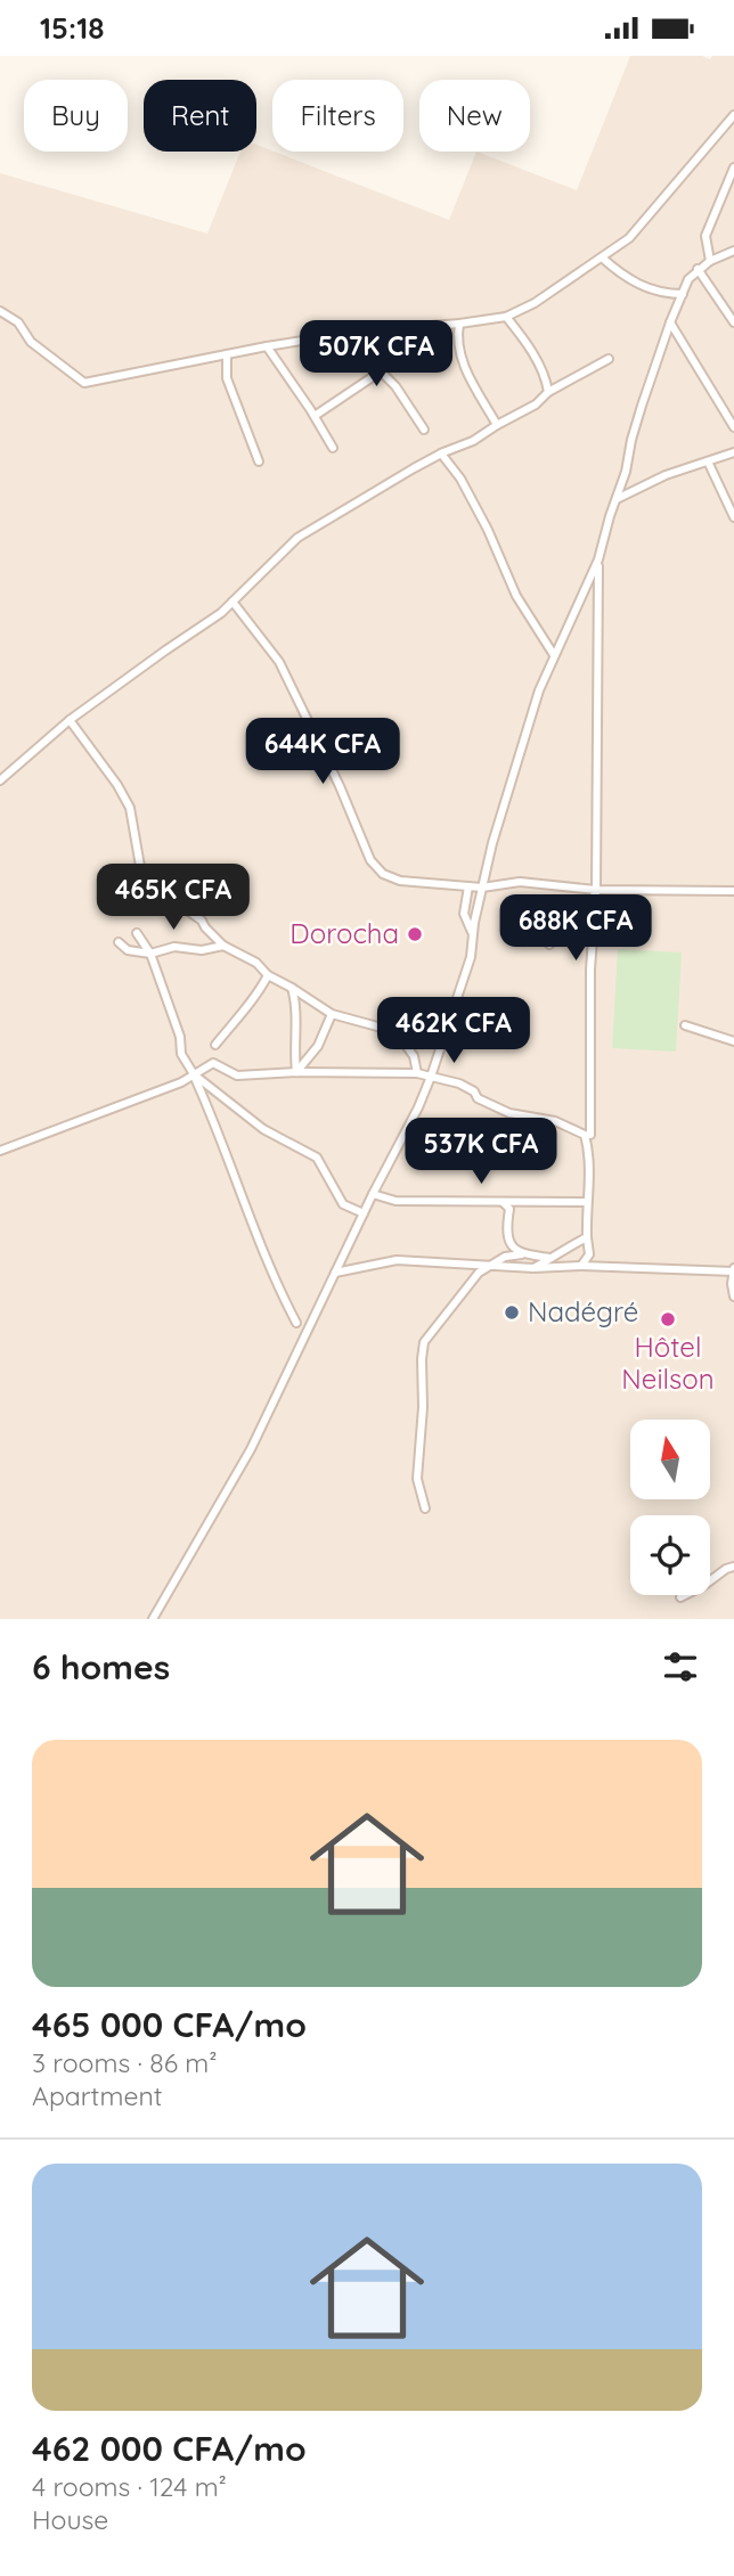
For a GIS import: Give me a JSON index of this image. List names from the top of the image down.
{
  "places": ["Dorocha", "Nadégré", "Hôtel Neilson"],
  "north": "top",
  "page": {
    "status": "15:18",
    "chip": [
      "Buy",
      "Rent",
      "Filters",
      "New"
    ],
    "price": [
      "507K CFA",
      "644K CFA",
      "465K CFA",
      "688K CFA",
      "462K CFA",
      "537K CFA"
    ],
    "heading": "6 homes",
    "list": [
      {
        "name": "465 000 CFA/mo",
        "note": "3 rooms · 86 m² · Apartment"
      },
      {
        "name": "462 000 CFA/mo",
        "note": "4 rooms · 124 m² · House"
      }
    ]
  }
}
